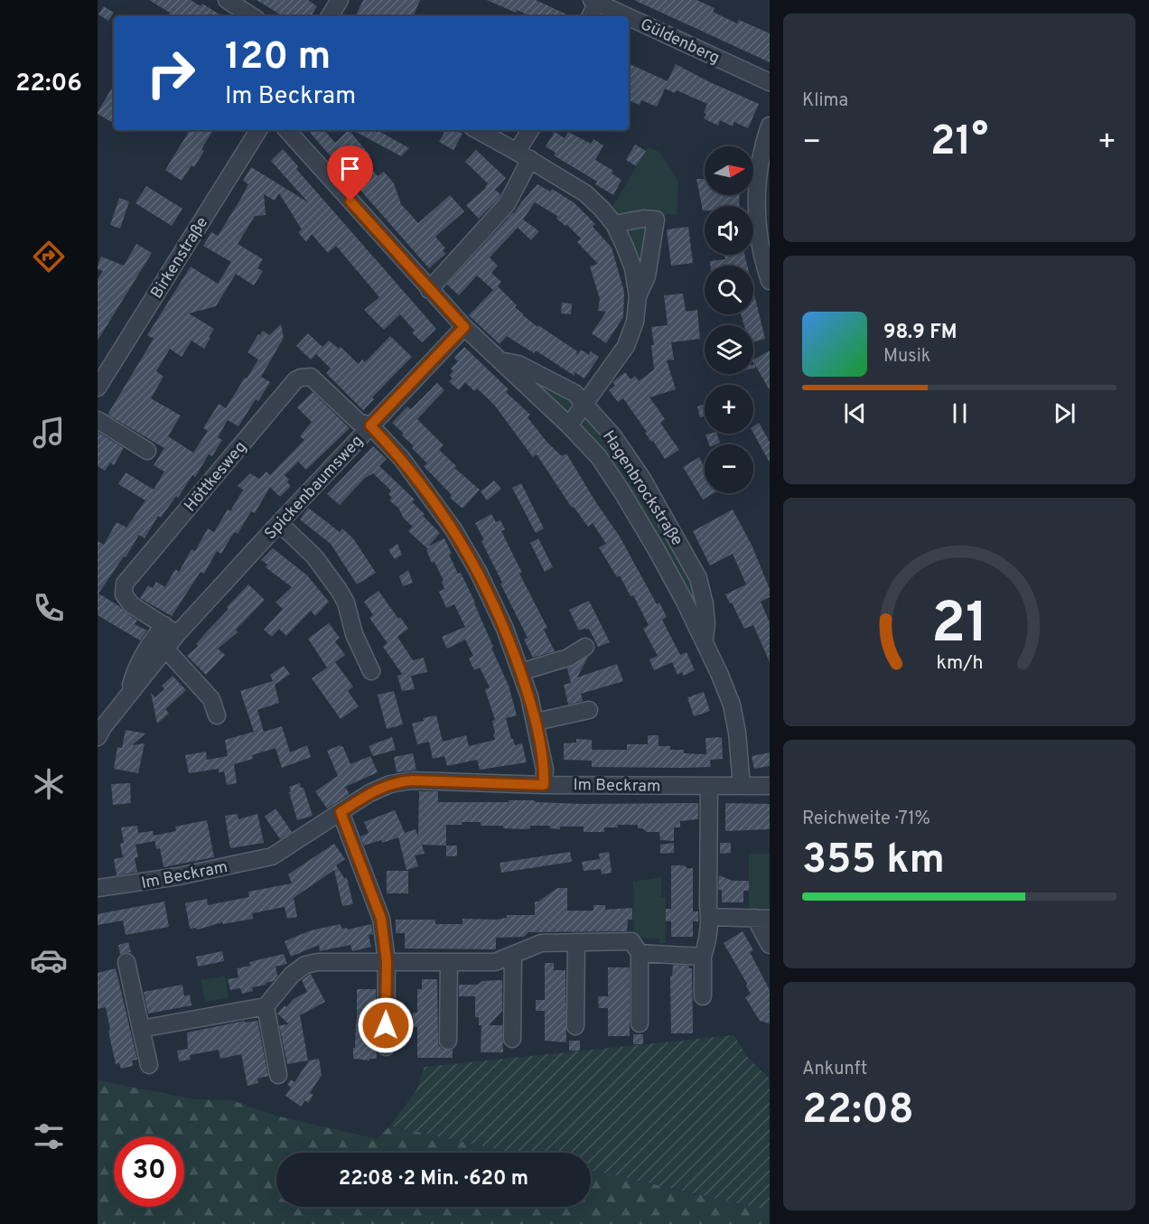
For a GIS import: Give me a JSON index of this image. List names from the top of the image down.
{
  "streets": {
    "street": [
      "Güldenberg",
      "Birkenstraße",
      "Höttkesweg",
      "Spickenbaumsweg",
      "Hagenbrockstraße",
      "Im Beckram"
    ]
  },
  "crossings": [
    ["Höttkesweg", "Spickenbaumsweg"],
    ["Spickenbaumsweg", "Hagenbrockstraße"],
    ["Hagenbrockstraße", "Im Beckram"]
  ],
  "north": "right",
  "page": {
    "tabs": "22:06",
    "tile": [
      "Klima",
      ["Reichweite · 71%", "355 km"],
      ["Ankunft", "22:08"]
    ],
    "turn": ["120 m", "Im Beckram"],
    "heat": ["−", "21°", "+"],
    "map_buttons": ["+", "−"],
    "song": ["98.9 FM", "Musik"],
    "limit": "30",
    "trip": "22:08 · 2 Min. · 620 m",
    "gauge": ["21", "km/h"]
  }
}
